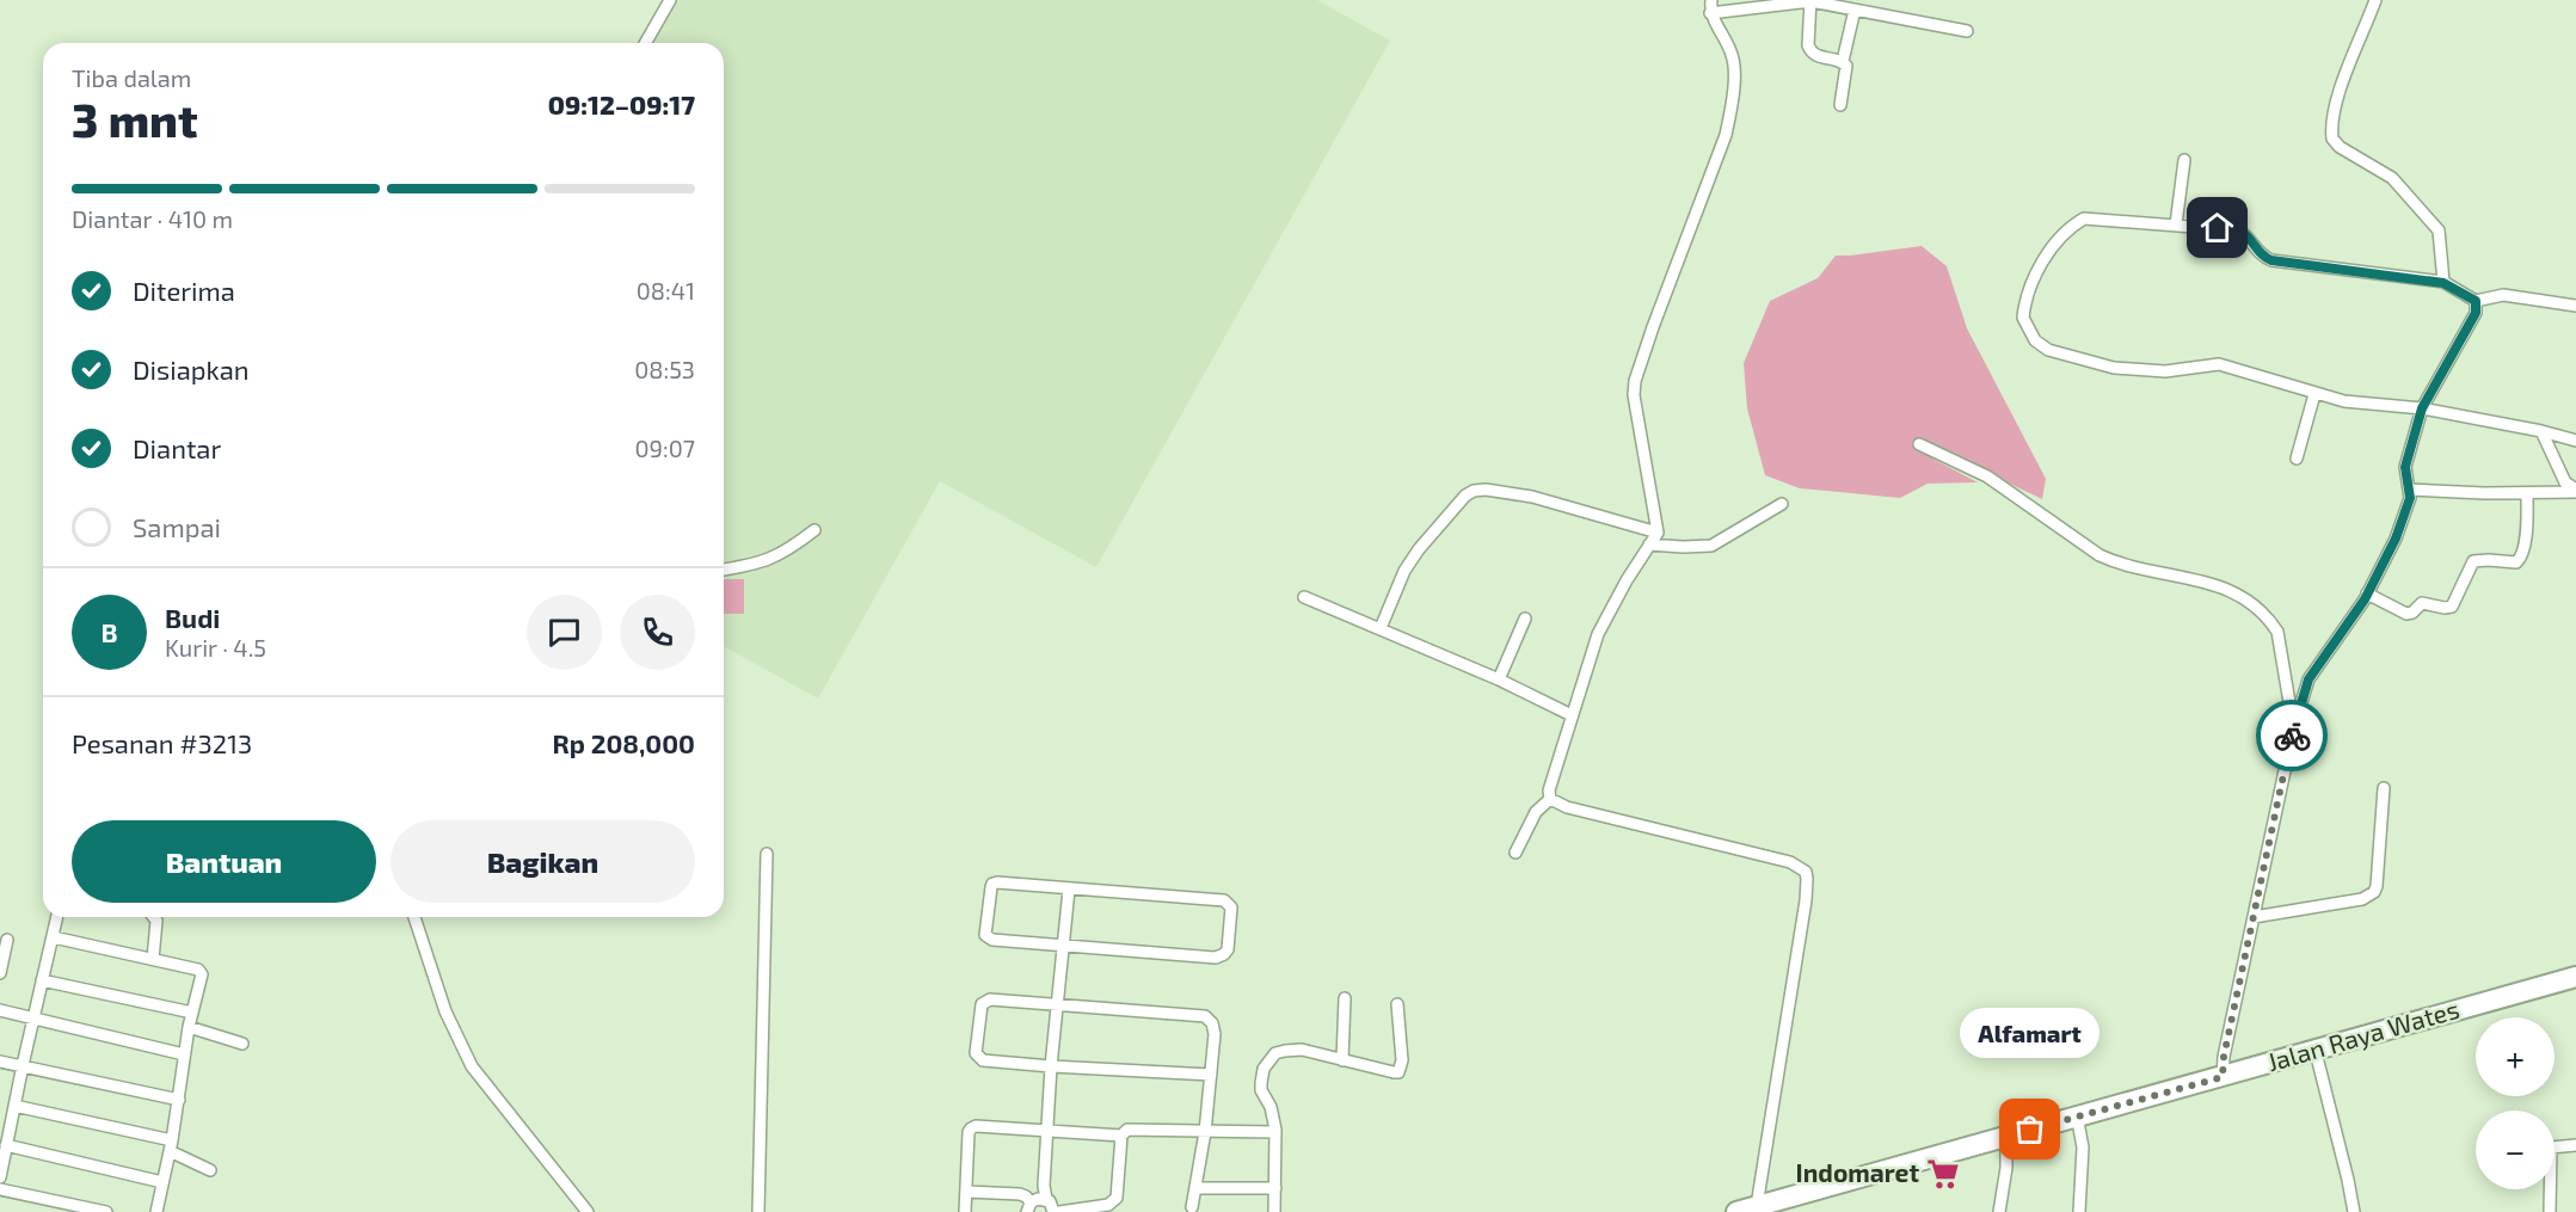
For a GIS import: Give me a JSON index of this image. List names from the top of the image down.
{
  "streets": {
    "highway": ["Jalan Raya Wates"]
  },
  "places": {
    "other": ["Alfamart"],
    "supermarket": ["Indomaret"]
  },
  "page": {
    "heading": ["3 mnt", "Tiba dalam", "09:12–09:17"],
    "panel": [
      "Budi",
      "Kurir · 4.5",
      "Pesanan #3213",
      "Rp 208,000"
    ],
    "bar": "Diantar · 410 m",
    "list": [
      ["Diterima", "08:41"],
      ["Disiapkan", "08:53"],
      ["Diantar", "09:07"],
      "Sampai"
    ],
    "round": "B",
    "buttons": ["Bantuan", "Bagikan"],
    "bubble": "Alfamart",
    "map_buttons": ["+", "−"]
  }
}
